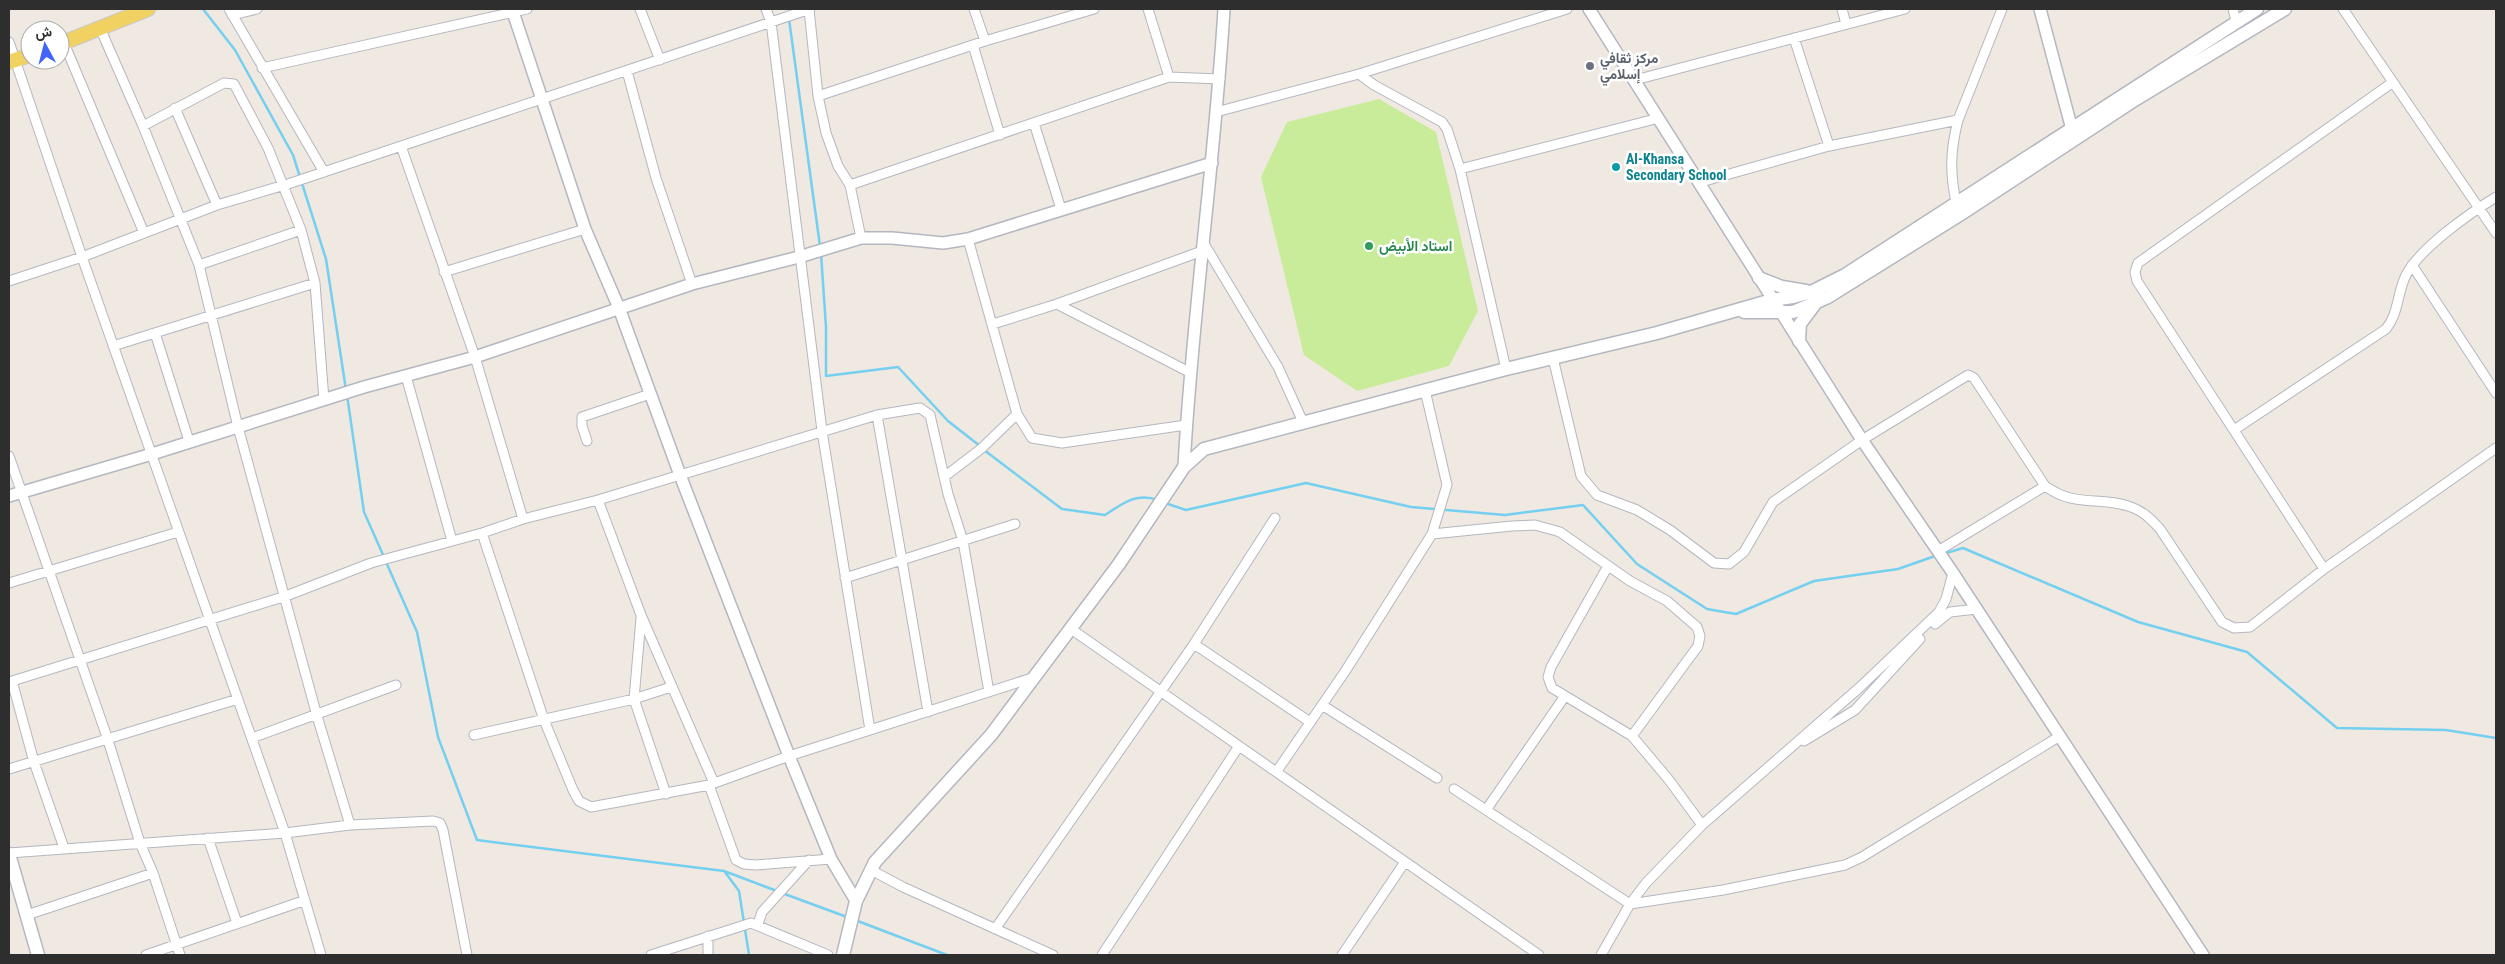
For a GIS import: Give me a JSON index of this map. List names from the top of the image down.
{
  "places": ["مركز ثقافي إسلامي", "Al-Khansa Secondary School", "استاد الأبيض"],
  "north": "top"
}
